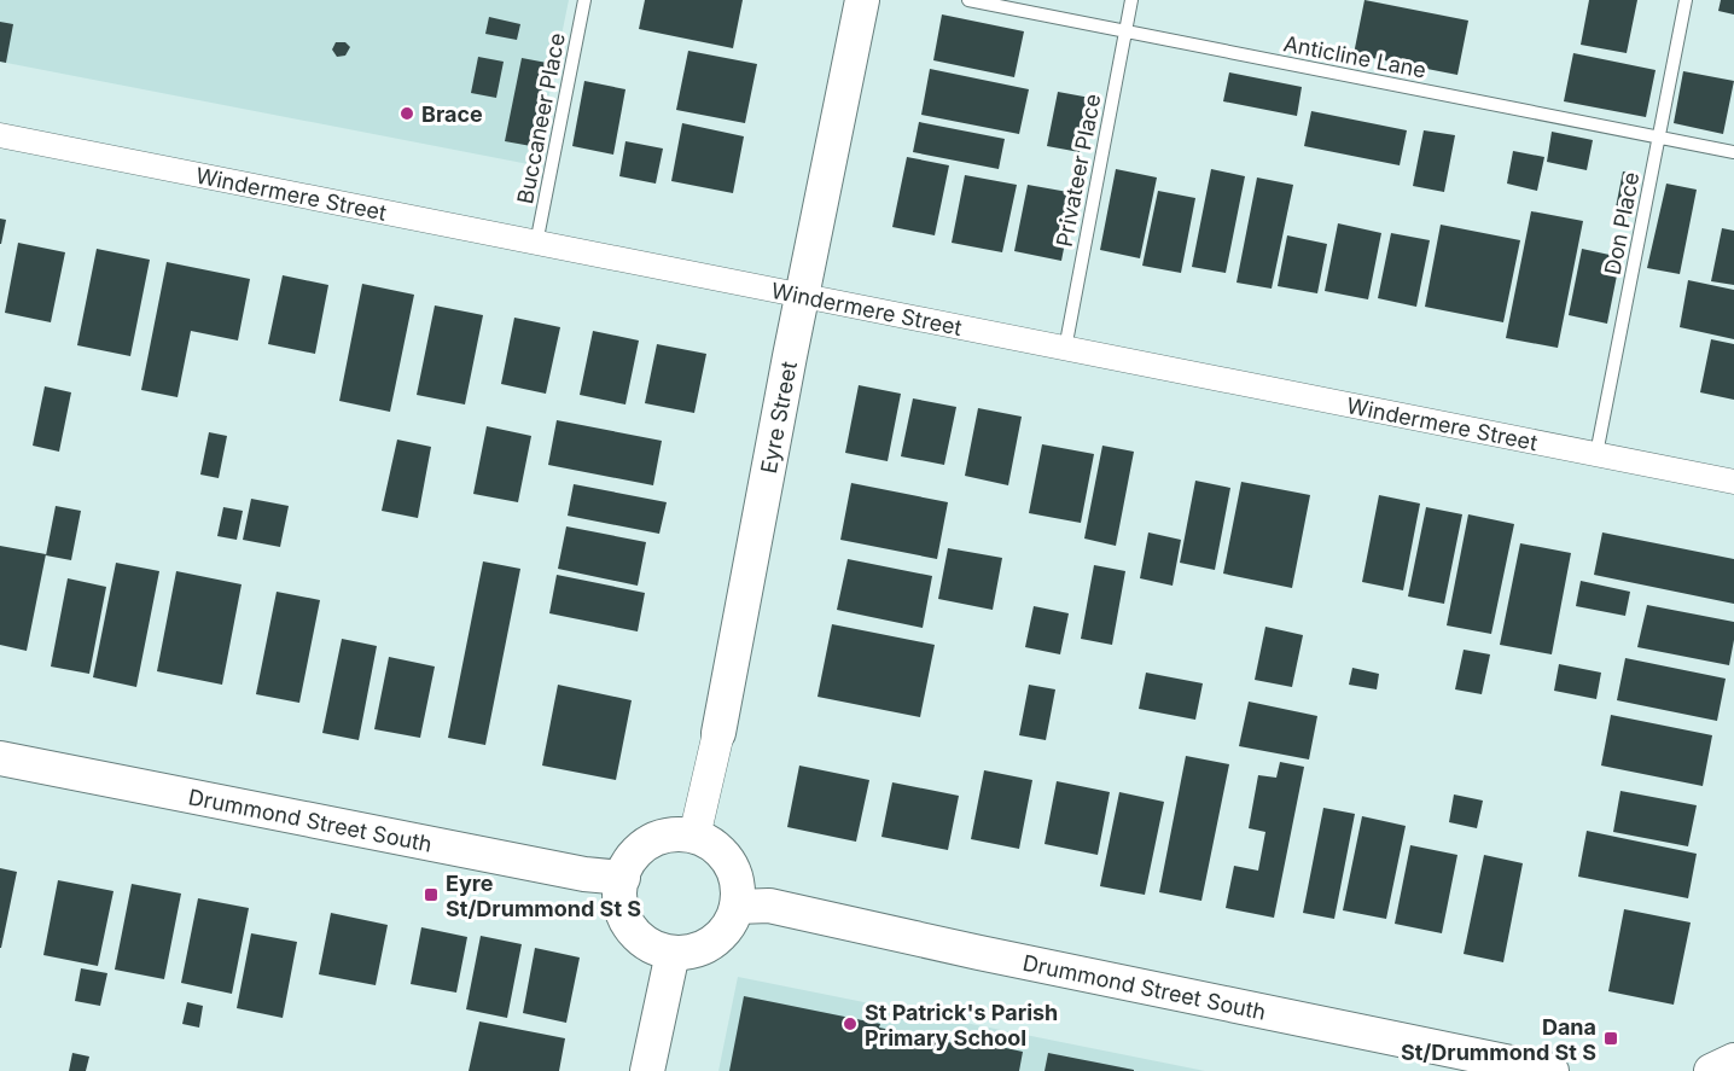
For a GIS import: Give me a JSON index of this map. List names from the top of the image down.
{
  "streets": {
    "main road": ["Eyre Street", "Drummond Street South"],
    "street": ["Windermere Street"],
    "lane": [
      "Anticline Lane",
      "Buccaneer Place",
      "Privateer Place",
      "Don Place"
    ]
  },
  "crossings": [
    ["Anticline Lane", "Privateer Place"],
    ["Anticline Lane", "Don Place"],
    ["Buccaneer Place", "Windermere Street"],
    ["Privateer Place", "Windermere Street"],
    ["Windermere Street", "Don Place"],
    ["Windermere Street", "Eyre Street"],
    ["Eyre Street", "Drummond Street South"]
  ],
  "places": {
    "other": ["Brace", "St Patrick's Parish Primary School"],
    "transit": ["Eyre St/Drummond St S", "Dana St/Drummond St S"]
  }
}
